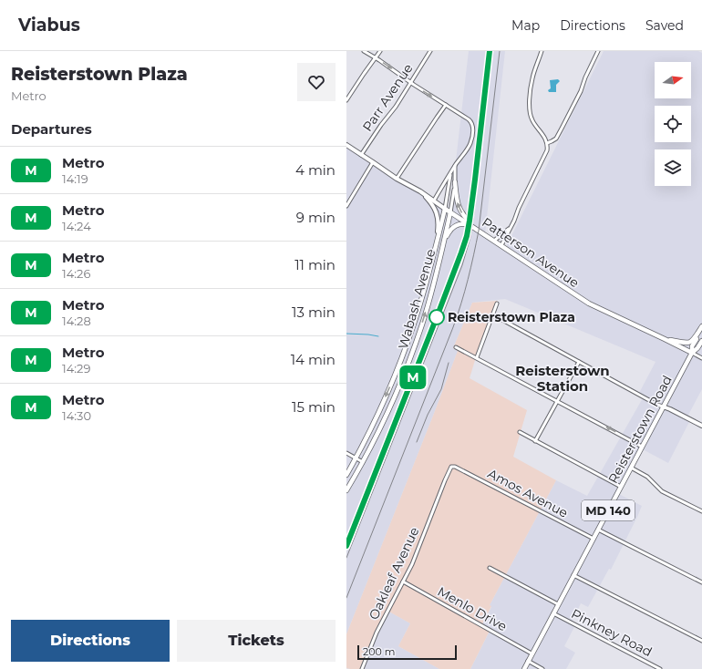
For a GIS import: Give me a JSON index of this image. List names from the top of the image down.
{
  "streets": {
    "main road": [
      "Patterson Avenue",
      "Wabash Avenue",
      "Reisterstown Road",
      "MD 140"
    ],
    "street": [
      "Parr Avenue",
      "Amos Avenue",
      "Oakleaf Avenue",
      "Menlo Drive",
      "Pinkney Road"
    ]
  },
  "crossings": [
    ["Parr Avenue", "Patterson Avenue"],
    ["Patterson Avenue", "Wabash Avenue"],
    ["Patterson Avenue", "Reisterstown Road"],
    ["Reisterstown Road", "Amos Avenue"],
    ["Reisterstown Road", "Menlo Drive"],
    ["Reisterstown Road", "Pinkney Road"],
    ["Amos Avenue", "Oakleaf Avenue"],
    ["Oakleaf Avenue", "Menlo Drive"]
  ],
  "districts": ["Reisterstown Station"],
  "places": ["Reisterstown Plaza"],
  "lines": ["metro line M"],
  "scale_bar": "200 m",
  "north": "right",
  "page": {
    "header": "Viabus",
    "nav": ["Map", "Directions", "Saved"],
    "heading": [
      ["Reisterstown Plaza", "Metro"],
      "Departures"
    ],
    "on_map": "M",
    "list": [
      {
        "mark": "M",
        "name": "Metro",
        "note": "14:19",
        "value": "4 min"
      },
      {
        "mark": "M",
        "name": "Metro",
        "note": "14:24",
        "value": "9 min"
      },
      {
        "mark": "M",
        "name": "Metro",
        "note": "14:26",
        "value": "11 min"
      },
      {
        "mark": "M",
        "name": "Metro",
        "note": "14:28",
        "value": "13 min"
      },
      {
        "mark": "M",
        "name": "Metro",
        "note": "14:29",
        "value": "14 min"
      },
      {
        "mark": "M",
        "name": "Metro",
        "note": "14:30",
        "value": "15 min"
      }
    ],
    "buttons": ["Directions", "Tickets"],
    "scale": "200 m"
  }
}
